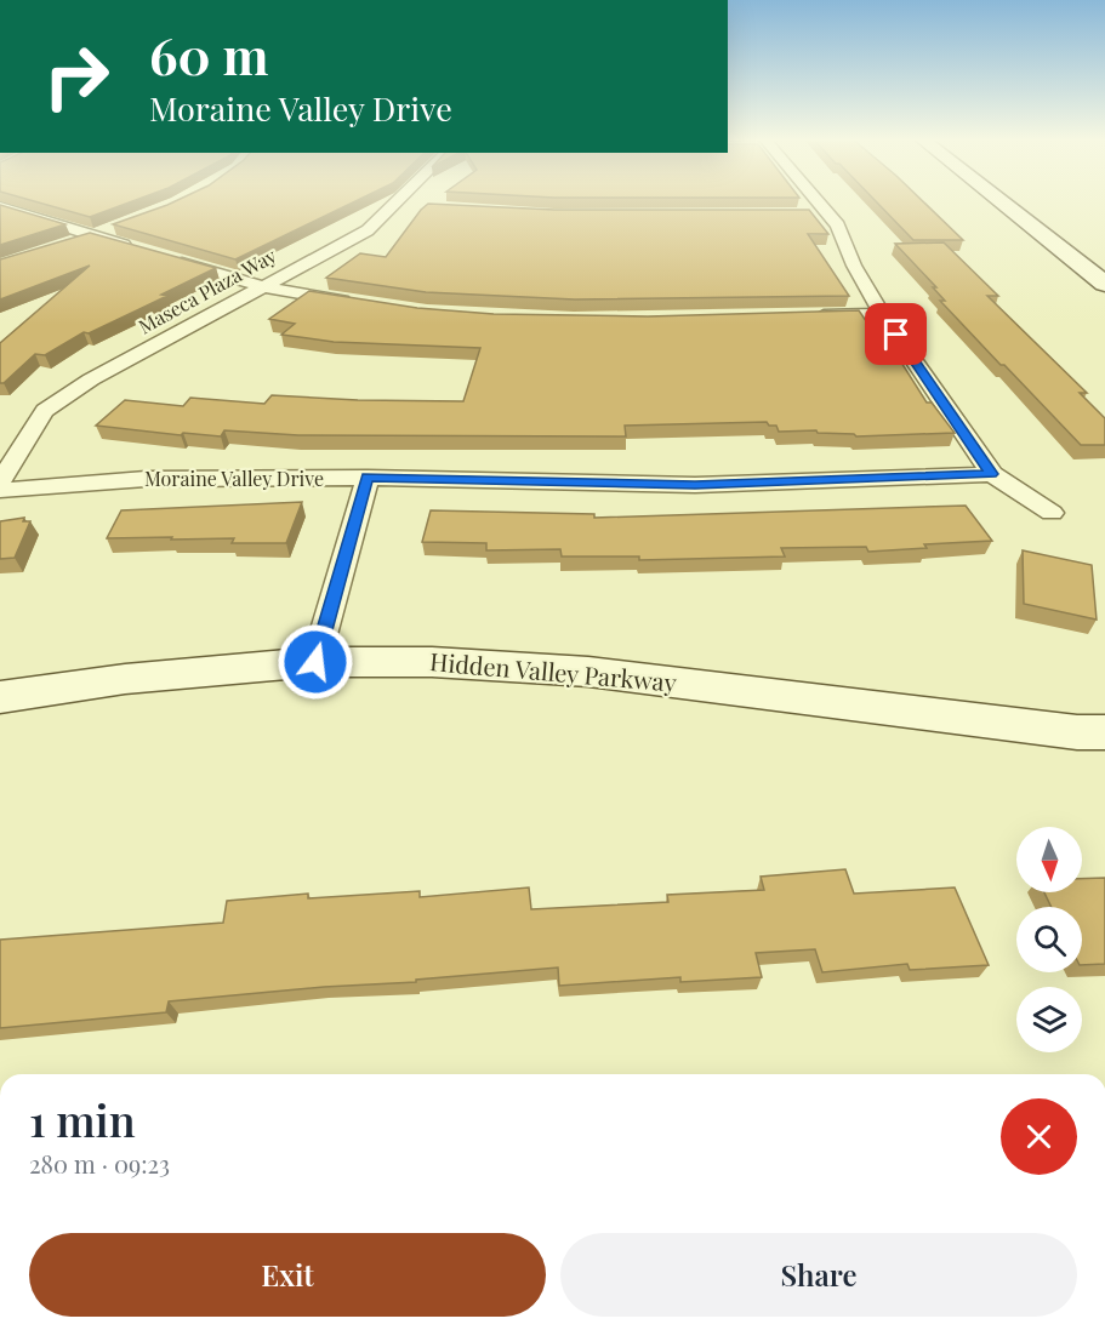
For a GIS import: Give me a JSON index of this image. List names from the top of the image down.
{
  "streets": {
    "street": ["Maseca Plaza Way", "Moraine Valley Drive", "Hidden Valley Parkway"]
  },
  "north": "bottom",
  "page": {
    "turn": ["60 m", "Moraine Valley Drive"],
    "heading": ["1 min", "280 m · 09:23"],
    "buttons": ["Exit", "Share"]
  }
}
